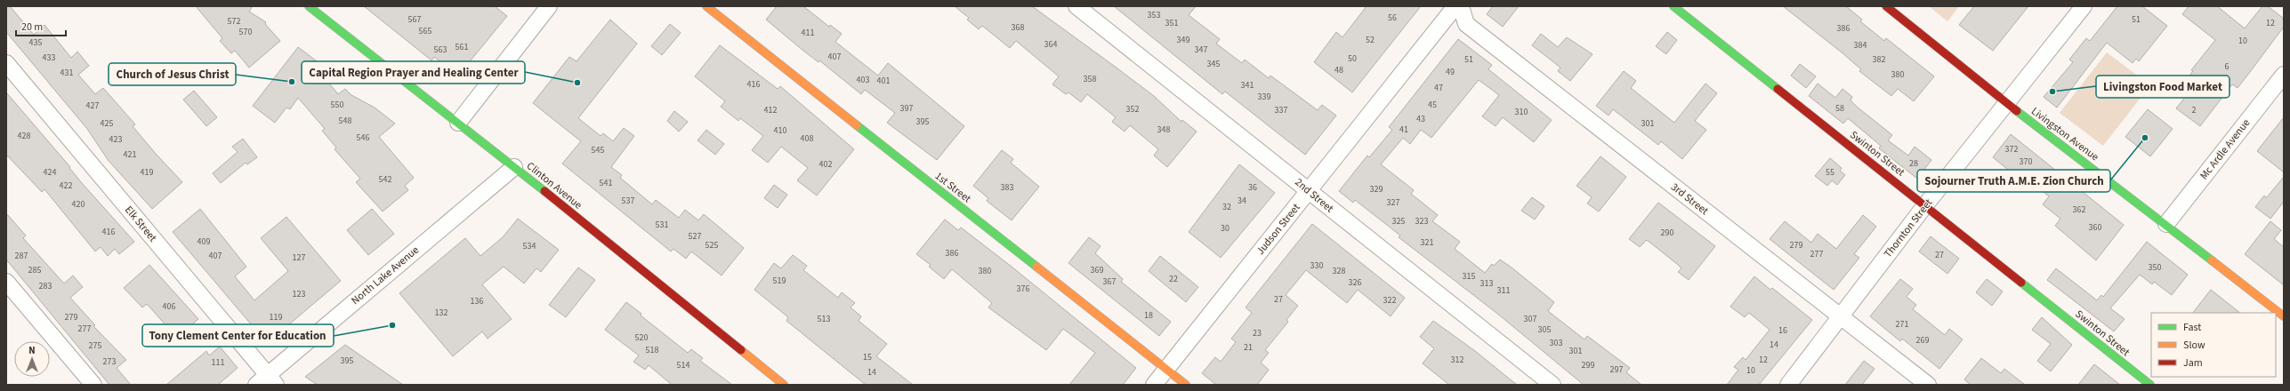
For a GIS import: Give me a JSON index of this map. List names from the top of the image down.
{
  "streets": {
    "street": [
      "Livingston Avenue",
      "Mc Ardle Avenue",
      "Swinton Street",
      "Clinton Avenue",
      "1st Street",
      "2nd Street",
      "3rd Street",
      "Elk Street",
      "Thornton Street",
      "Judson Street",
      "North Lake Avenue"
    ]
  },
  "crossings": [
    ["Livingston Avenue", "Mc Ardle Avenue"],
    ["Livingston Avenue", "Thornton Street"],
    ["Swinton Street", "Thornton Street"],
    ["Clinton Avenue", "North Lake Avenue"],
    ["1st Street", "Judson Street"],
    ["2nd Street", "Judson Street"],
    ["3rd Street", "Thornton Street"],
    ["Elk Street", "North Lake Avenue"]
  ],
  "places": [
    "Church of Jesus Christ",
    "Capital Region Prayer and Healing Center",
    "Livingston Food Market",
    "Sojourner Truth A.M.E. Zion Church",
    "Tony Clement Center for Education"
  ],
  "house_numbers": [
    "353",
    "56",
    "567",
    "51",
    "572",
    "351",
    "12",
    "368",
    "386",
    "565",
    "570",
    "411",
    "349",
    "52",
    "10",
    "435",
    "364",
    "384",
    "561",
    "563",
    "347",
    "407",
    "433",
    "50",
    "51",
    "382",
    "345",
    "6",
    "48",
    "49",
    "431",
    "380",
    "358",
    "403",
    "401",
    "416",
    "341",
    "47",
    "339",
    "550",
    "45",
    "427",
    "397",
    "58",
    "352",
    "412",
    "337",
    "2",
    "310",
    "43",
    "548",
    "395",
    "425",
    "301",
    "348",
    "41",
    "410",
    "428",
    "546",
    "408",
    "423",
    "372",
    "545",
    "421",
    "370",
    "28",
    "402",
    "424",
    "419",
    "55",
    "542",
    "541",
    "422",
    "383",
    "36",
    "329",
    "537",
    "34",
    "327",
    "420",
    "32",
    "362",
    "325",
    "323",
    "531",
    "360",
    "30",
    "416",
    "290",
    "527",
    "409",
    "321",
    "525",
    "279",
    "534",
    "386",
    "277",
    "27",
    "287",
    "407",
    "127",
    "330",
    "350",
    "285",
    "369",
    "380",
    "328",
    "315",
    "22",
    "519",
    "367",
    "326",
    "313",
    "283",
    "376",
    "311",
    "123",
    "27",
    "322",
    "136",
    "406",
    "132",
    "18",
    "279",
    "119",
    "513",
    "307",
    "271",
    "277",
    "305",
    "16",
    "23",
    "520",
    "269",
    "303",
    "14",
    "275",
    "21",
    "518",
    "301",
    "15",
    "312",
    "12",
    "395",
    "273",
    "111",
    "514",
    "299",
    "297",
    "10",
    "14"
  ],
  "legend": ["Fast", "Slow", "Jam"],
  "scale_bar": "20 m",
  "north": "top"
}
